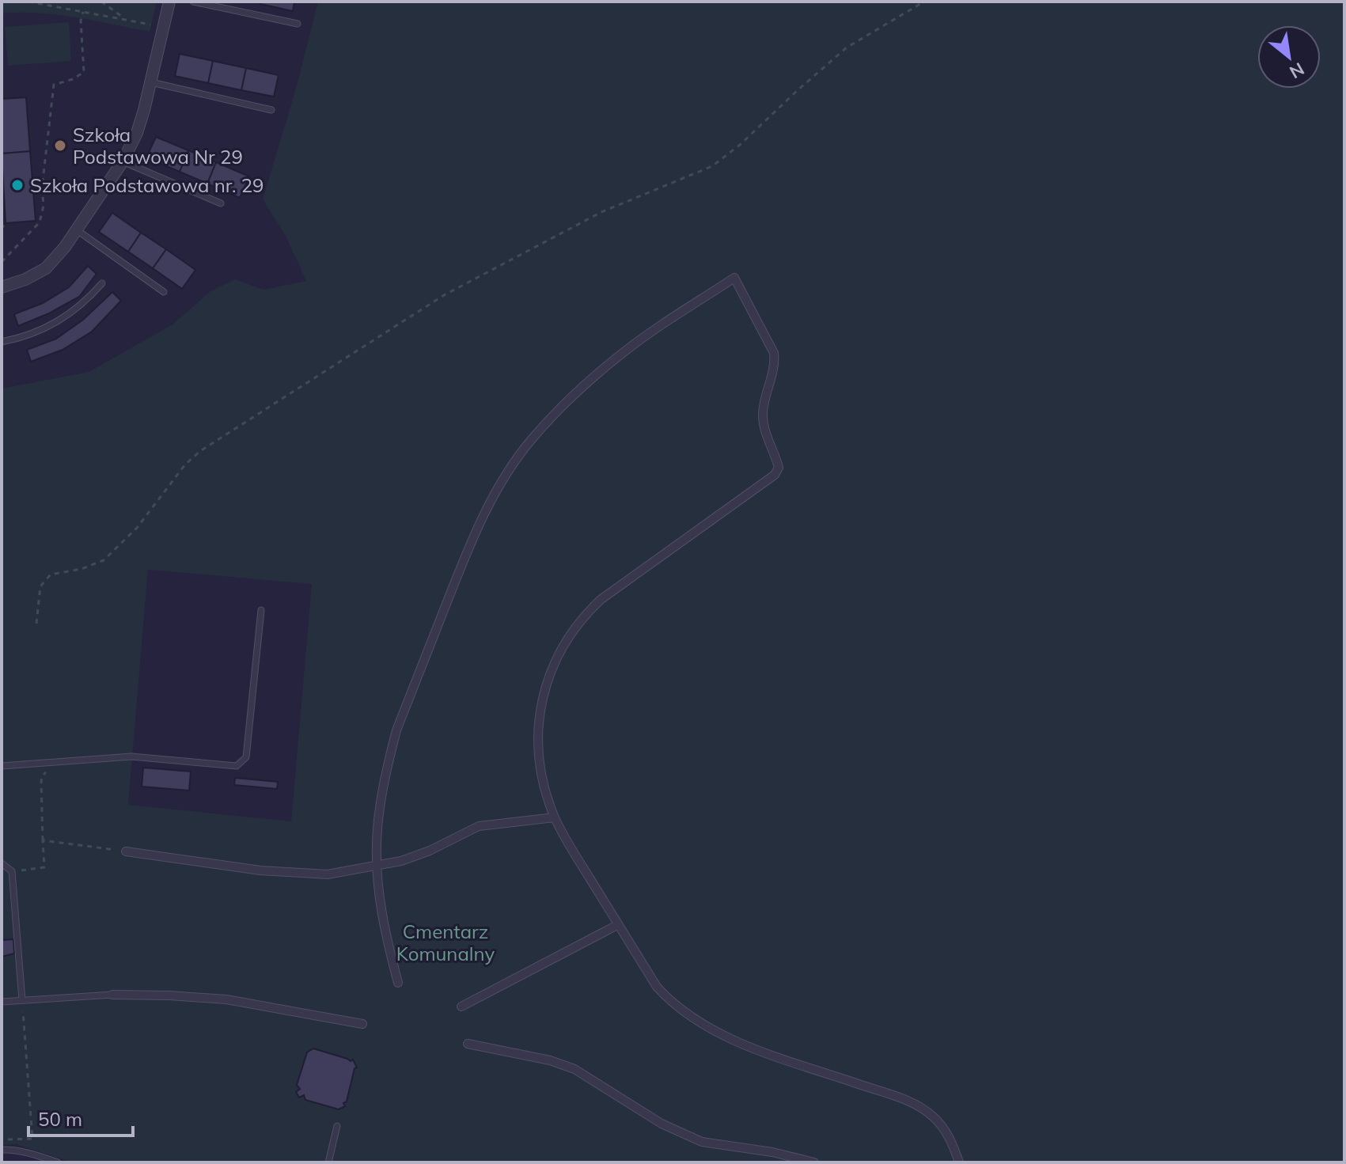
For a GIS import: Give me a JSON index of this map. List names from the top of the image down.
{
  "parks": ["Cmentarz Komunalny"],
  "places": ["Szkoła Podstawowa Nr 29", "Szkoła Podstawowa nr. 29"],
  "scale_bar": "50 m",
  "north": "bottom right"
}
